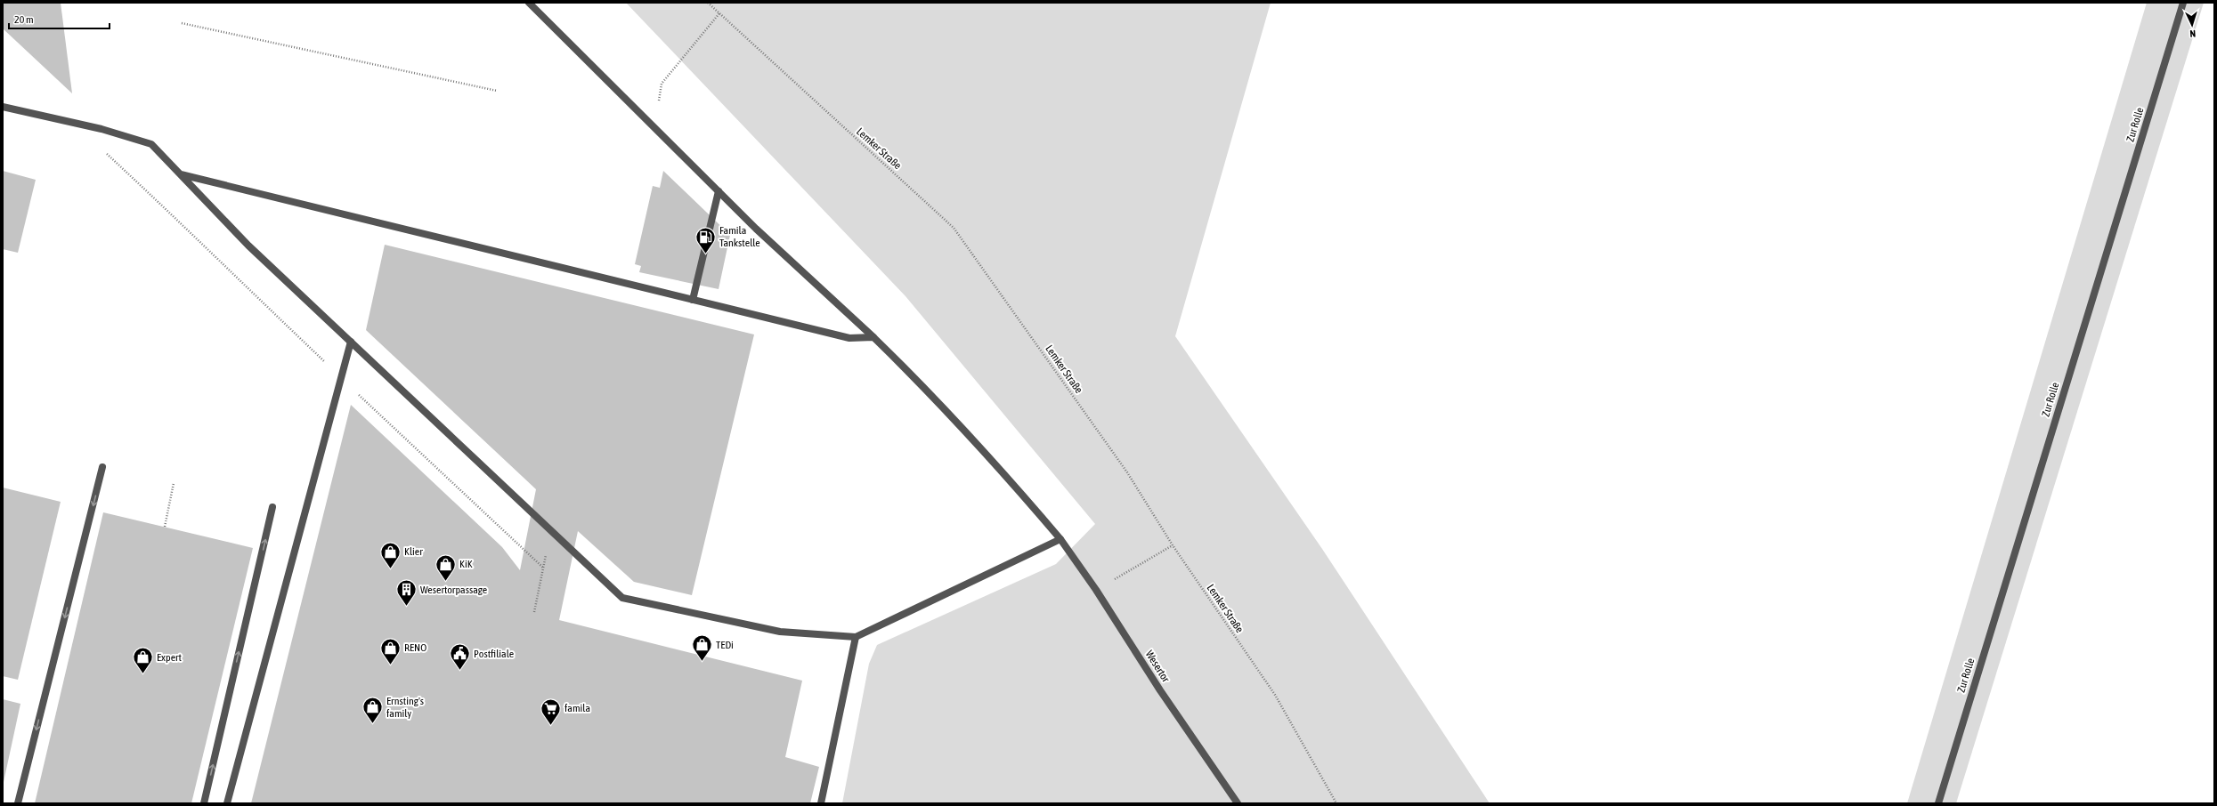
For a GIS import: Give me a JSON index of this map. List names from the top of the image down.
{
  "streets": {
    "street": ["Zur Rolle", "Wesertor"],
    "path": ["Lemker Straße"]
  },
  "places": {
    "fuel station": ["Famila Tankstelle"],
    "shop": [
      "Klier",
      "KiK",
      "TEDi",
      "RENO",
      "Expert",
      "Ernsting's family"
    ],
    "building": ["Wesertorpassage"],
    "public building": ["Postfiliale"],
    "supermarket": ["famila"]
  },
  "scale_bar": "20 m",
  "north": "bottom"
}
